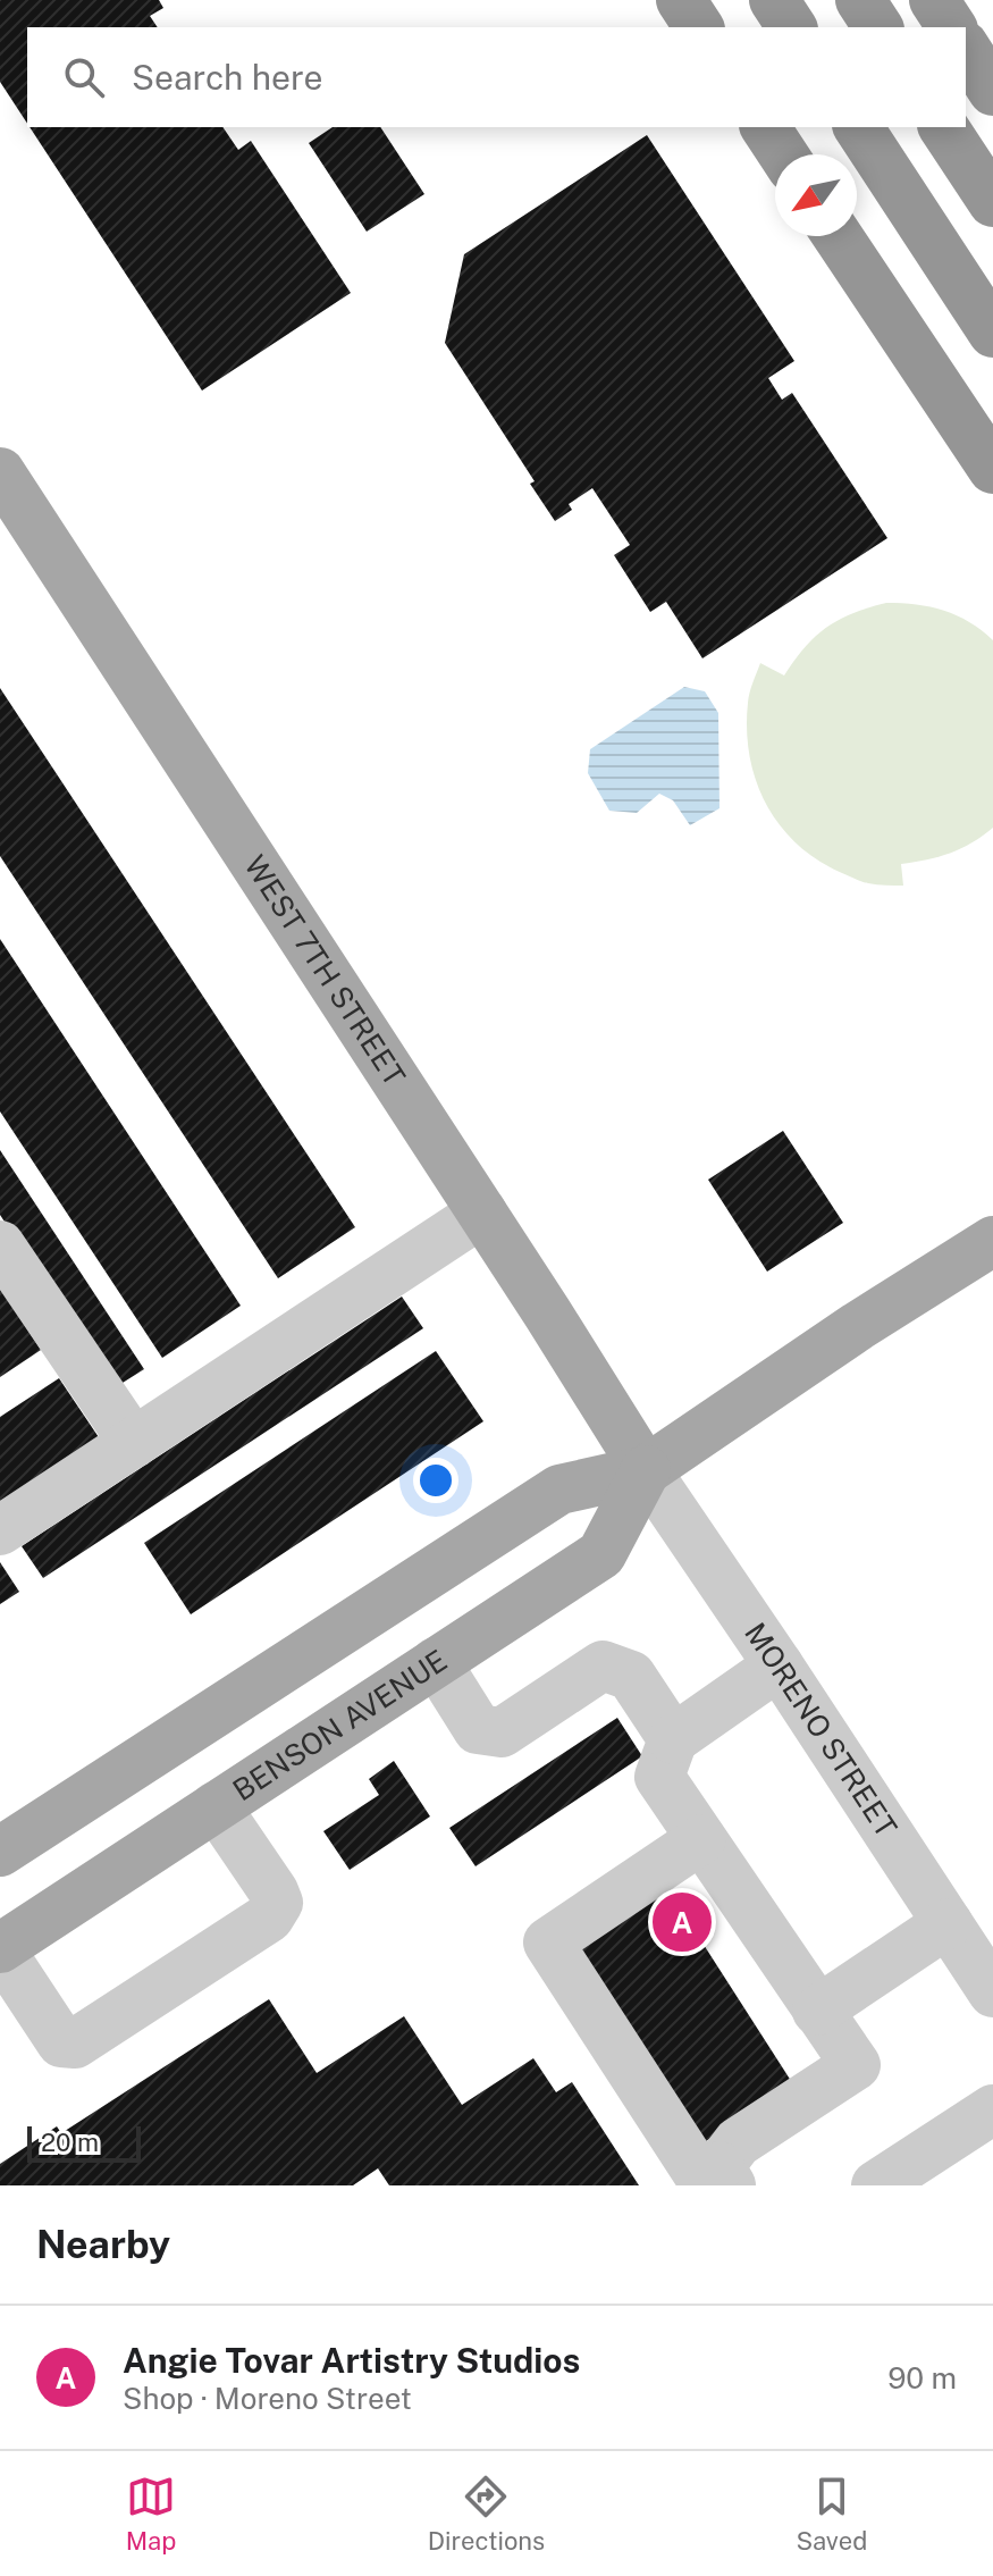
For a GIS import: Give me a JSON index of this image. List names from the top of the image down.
{
  "streets": {
    "main road": ["WEST 7TH STREET", "BENSON AVENUE"],
    "street": ["MORENO STREET"]
  },
  "crossings": [
    ["WEST 7TH STREET", "BENSON AVENUE"],
    ["WEST 7TH STREET", "MORENO STREET"],
    ["BENSON AVENUE", "MORENO STREET"]
  ],
  "scale_bar": "20 m",
  "north": "bottom left",
  "page": {
    "search": "Search here",
    "pins": "A",
    "scale": "20 m",
    "heading": "Nearby",
    "list": [
      {
        "mark": "A",
        "name": "Angie Tovar Artistry Studios",
        "note": "Shop · Moreno Street",
        "value": "90 m"
      }
    ],
    "nav": ["Map", "Directions", "Saved"]
  }
}
